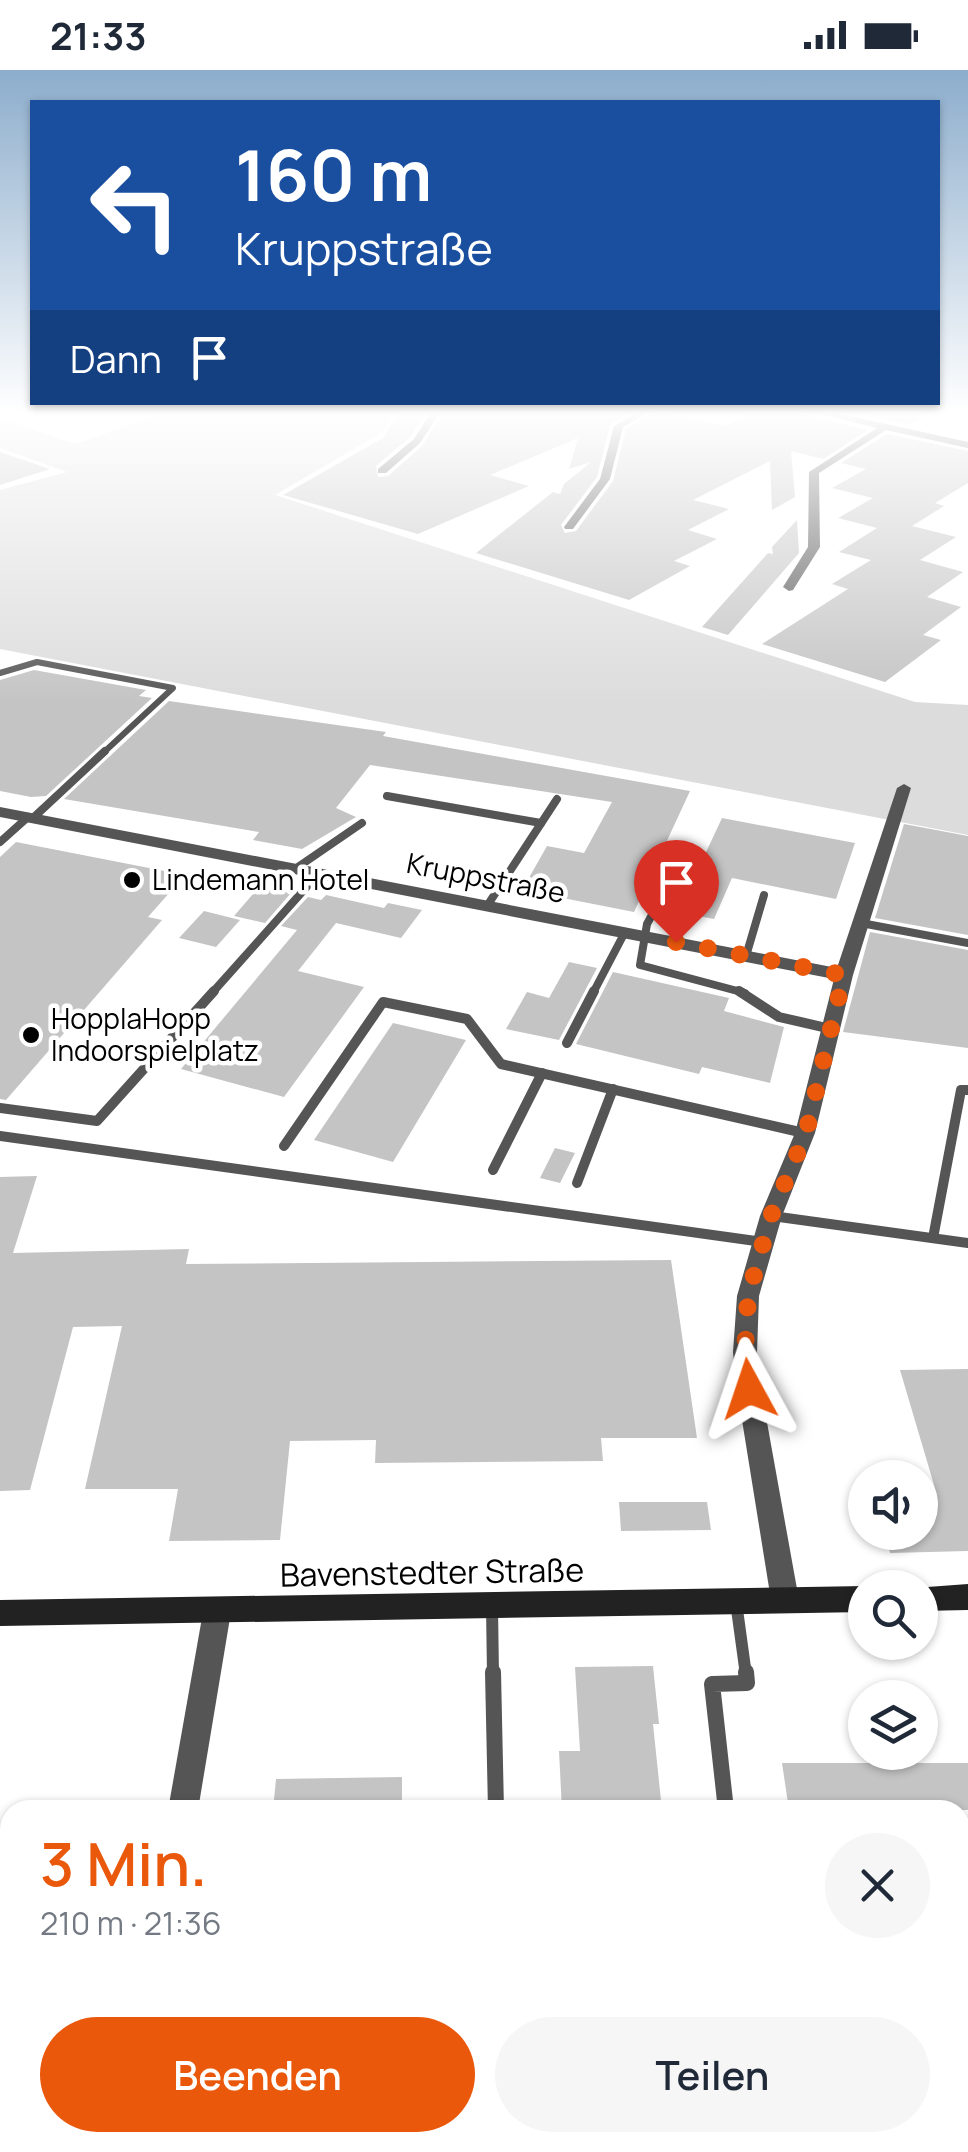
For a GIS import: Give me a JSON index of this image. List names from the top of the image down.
{
  "streets": {
    "street": ["Kruppstraße", "Bavenstedter Straße"]
  },
  "places": ["Lindemann Hotel", "HopplaHopp Indoorspielplatz"],
  "page": {
    "status": "21:33",
    "turn": ["160 m", "Kruppstraße"],
    "then": "Dann",
    "heading": ["3 Min.", "210 m · 21:36"],
    "buttons": ["Beenden", "Teilen"]
  }
}
